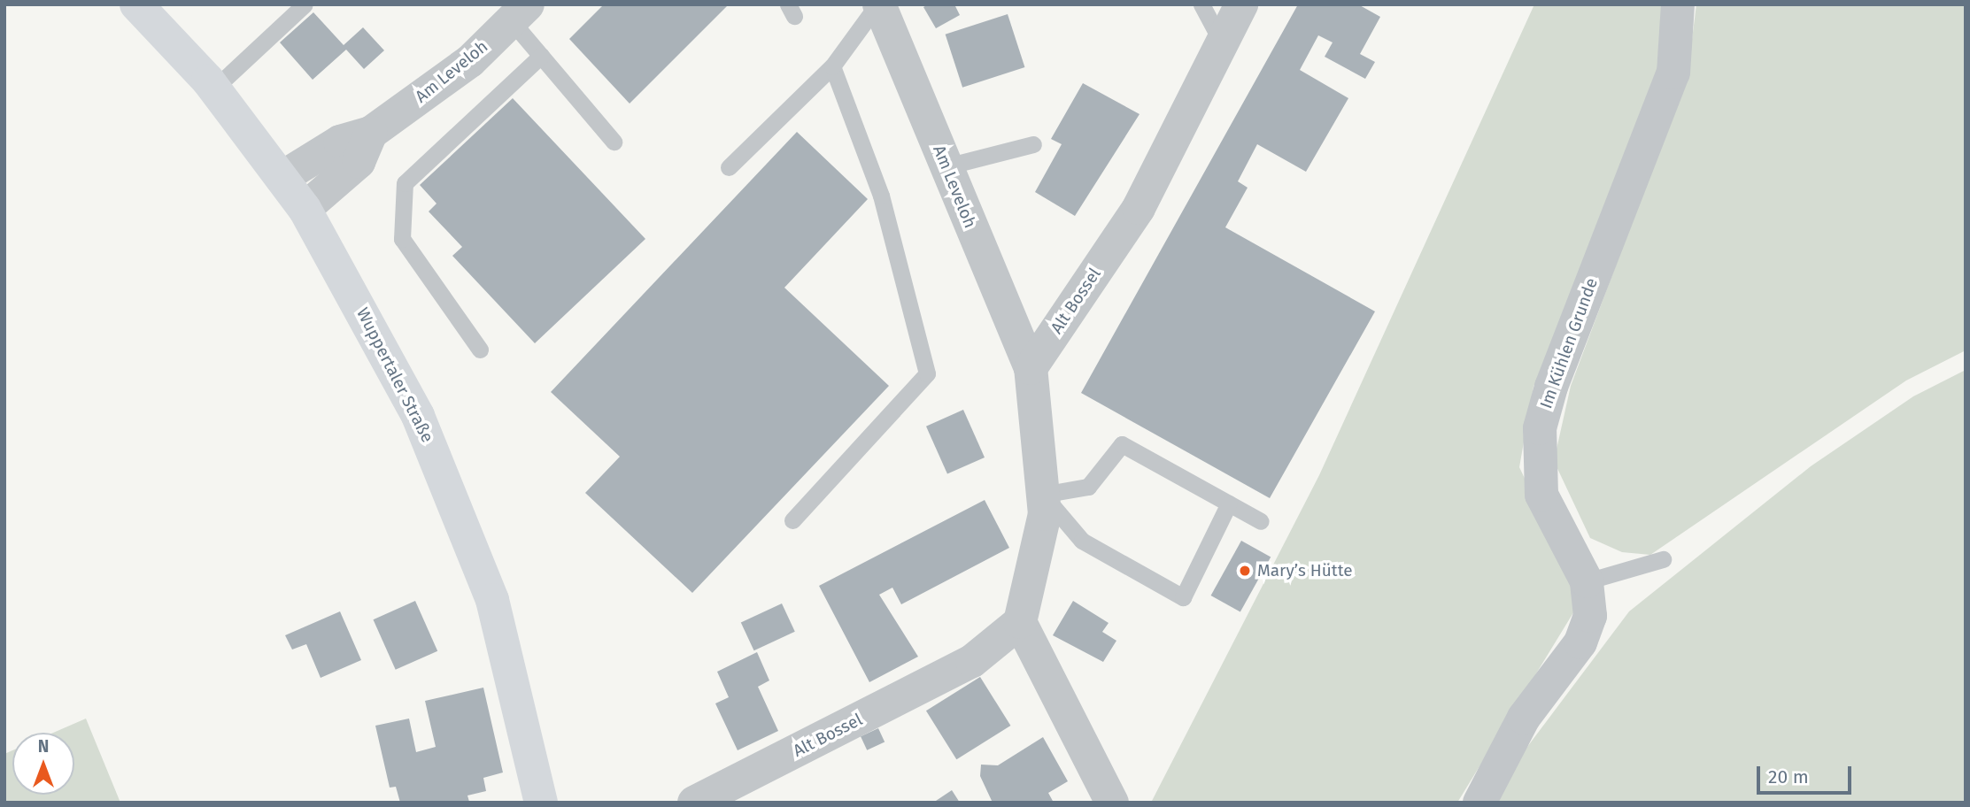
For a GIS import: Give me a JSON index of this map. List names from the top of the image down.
{
  "streets": {
    "main road": ["Wuppertaler Straße"],
    "street": ["Am Leveloh", "Alt Bossel", "Im Kühlen Grunde"]
  },
  "crossings": [
    ["Am Leveloh", "Alt Bossel"],
    ["Am Leveloh", "Wuppertaler Straße"]
  ],
  "places": ["Mary’s Hütte"],
  "scale_bar": "20 m",
  "north": "top"
}
